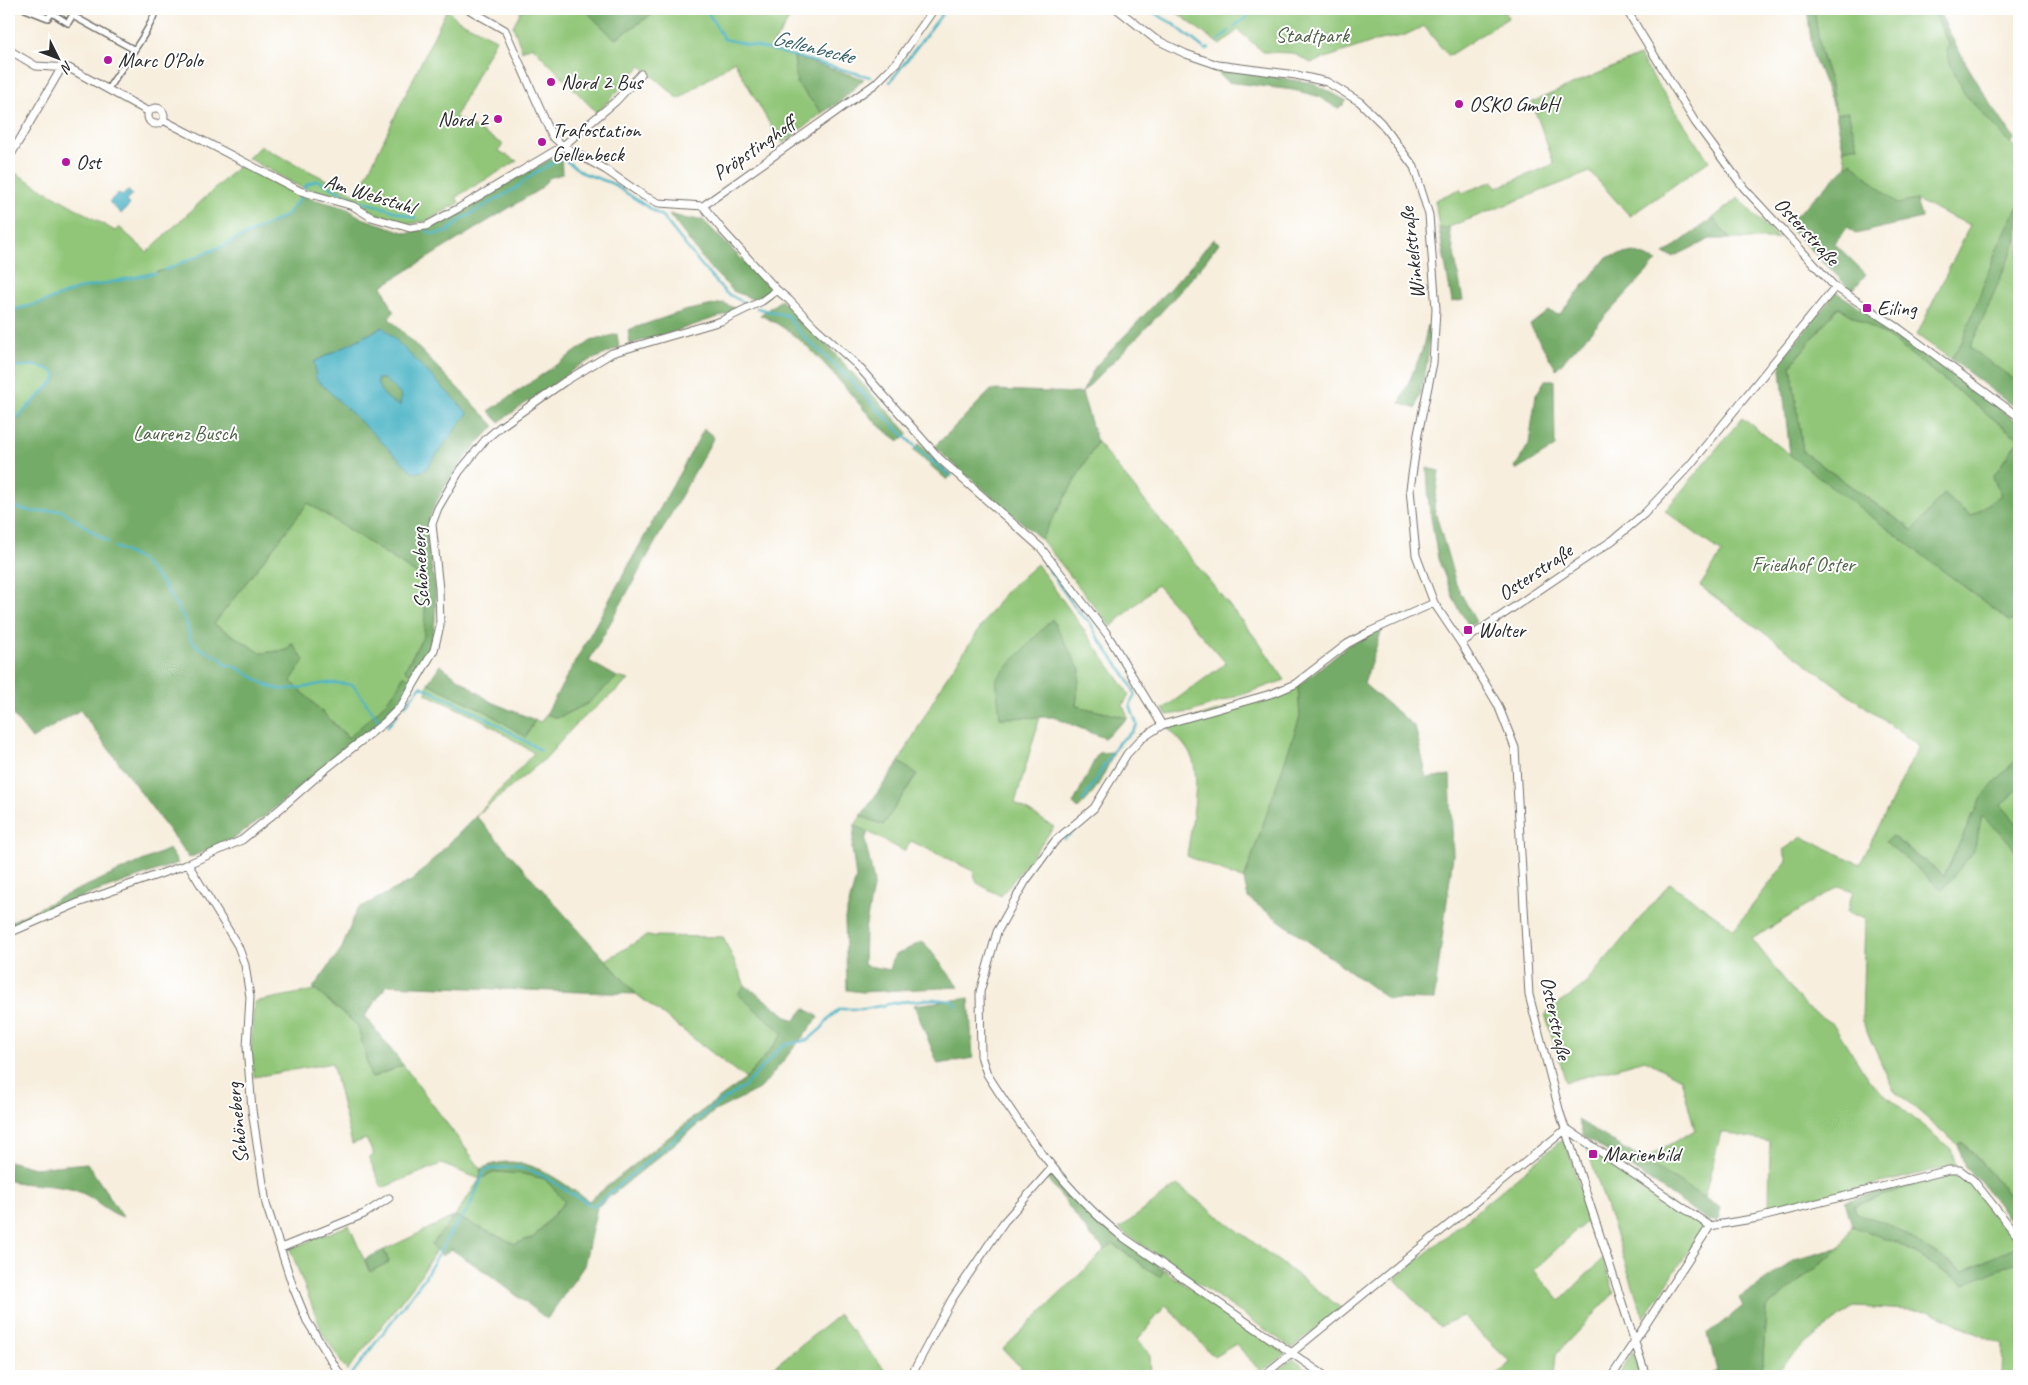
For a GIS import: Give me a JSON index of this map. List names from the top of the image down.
{
  "streets": {
    "street": [
      "Pröpstinghoff",
      "Am Webstuhl",
      "Osterstraße",
      "Winkelstraße",
      "Schöneberg"
    ]
  },
  "crossings": [
    ["Pröpstinghoff", "Am Webstuhl"],
    ["Osterstraße", "Winkelstraße"]
  ],
  "water": ["Gellenbecke"],
  "parks": ["Stadtpark", "Laurenz Busch", "Friedhof Oster"],
  "places": {
    "other": [
      "Marc O'Polo",
      "Nord 2 Bus",
      "OSKO GmbH",
      "Nord 2",
      "Trafostation Gellenbeck",
      "Ost"
    ],
    "transit": ["Eiling", "Wolter", "Marienbild"]
  },
  "north": "bottom right"
}
